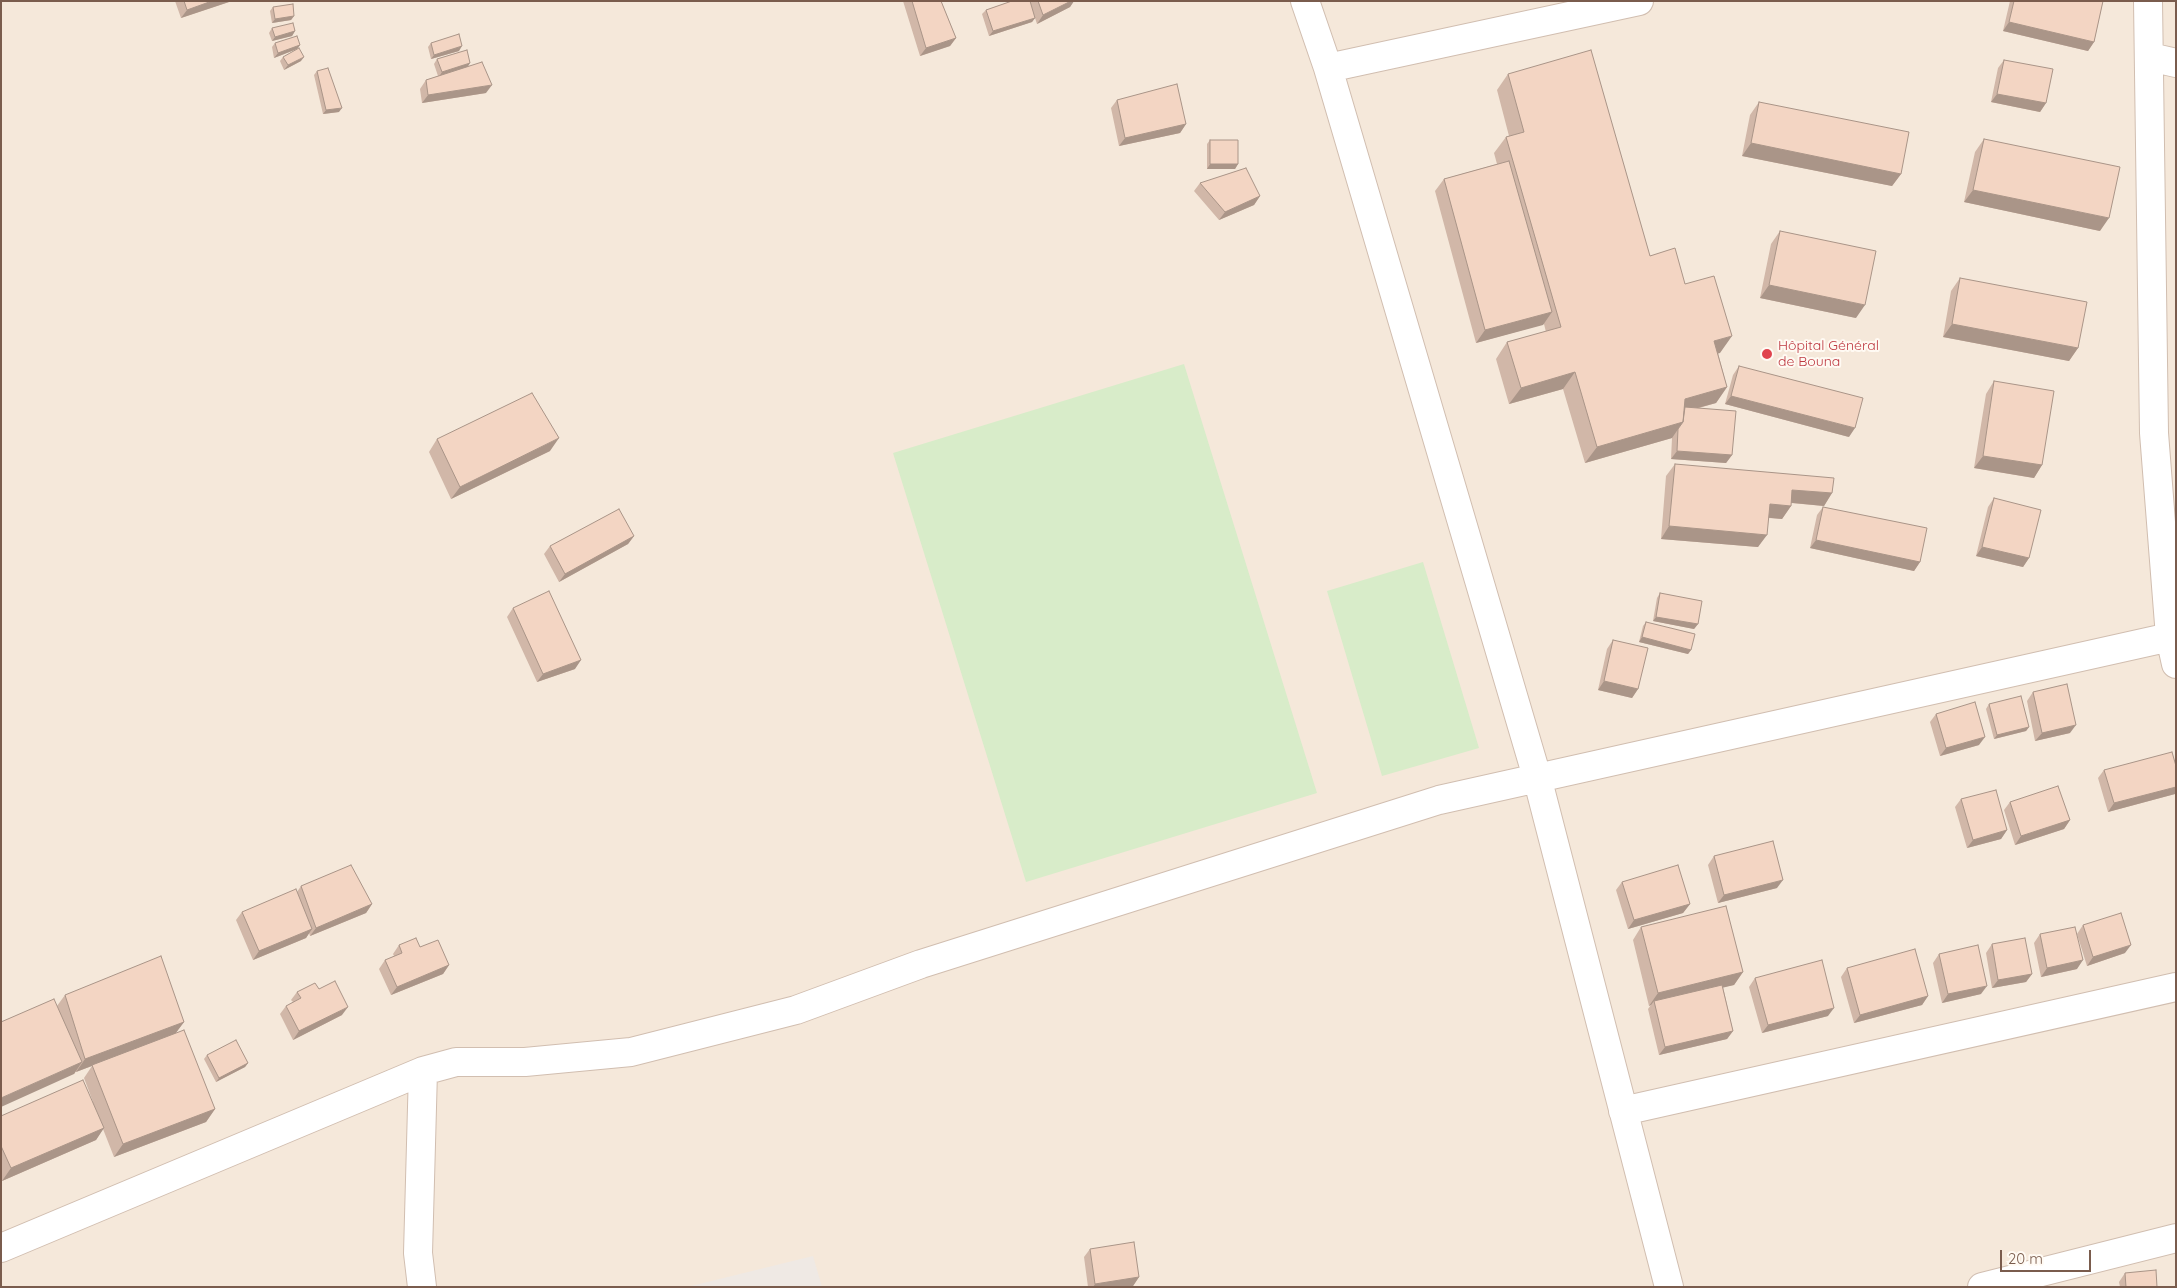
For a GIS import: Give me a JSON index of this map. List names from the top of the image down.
{
  "places": ["Hôpital Général de Bouna"],
  "scale_bar": "20 m"
}
